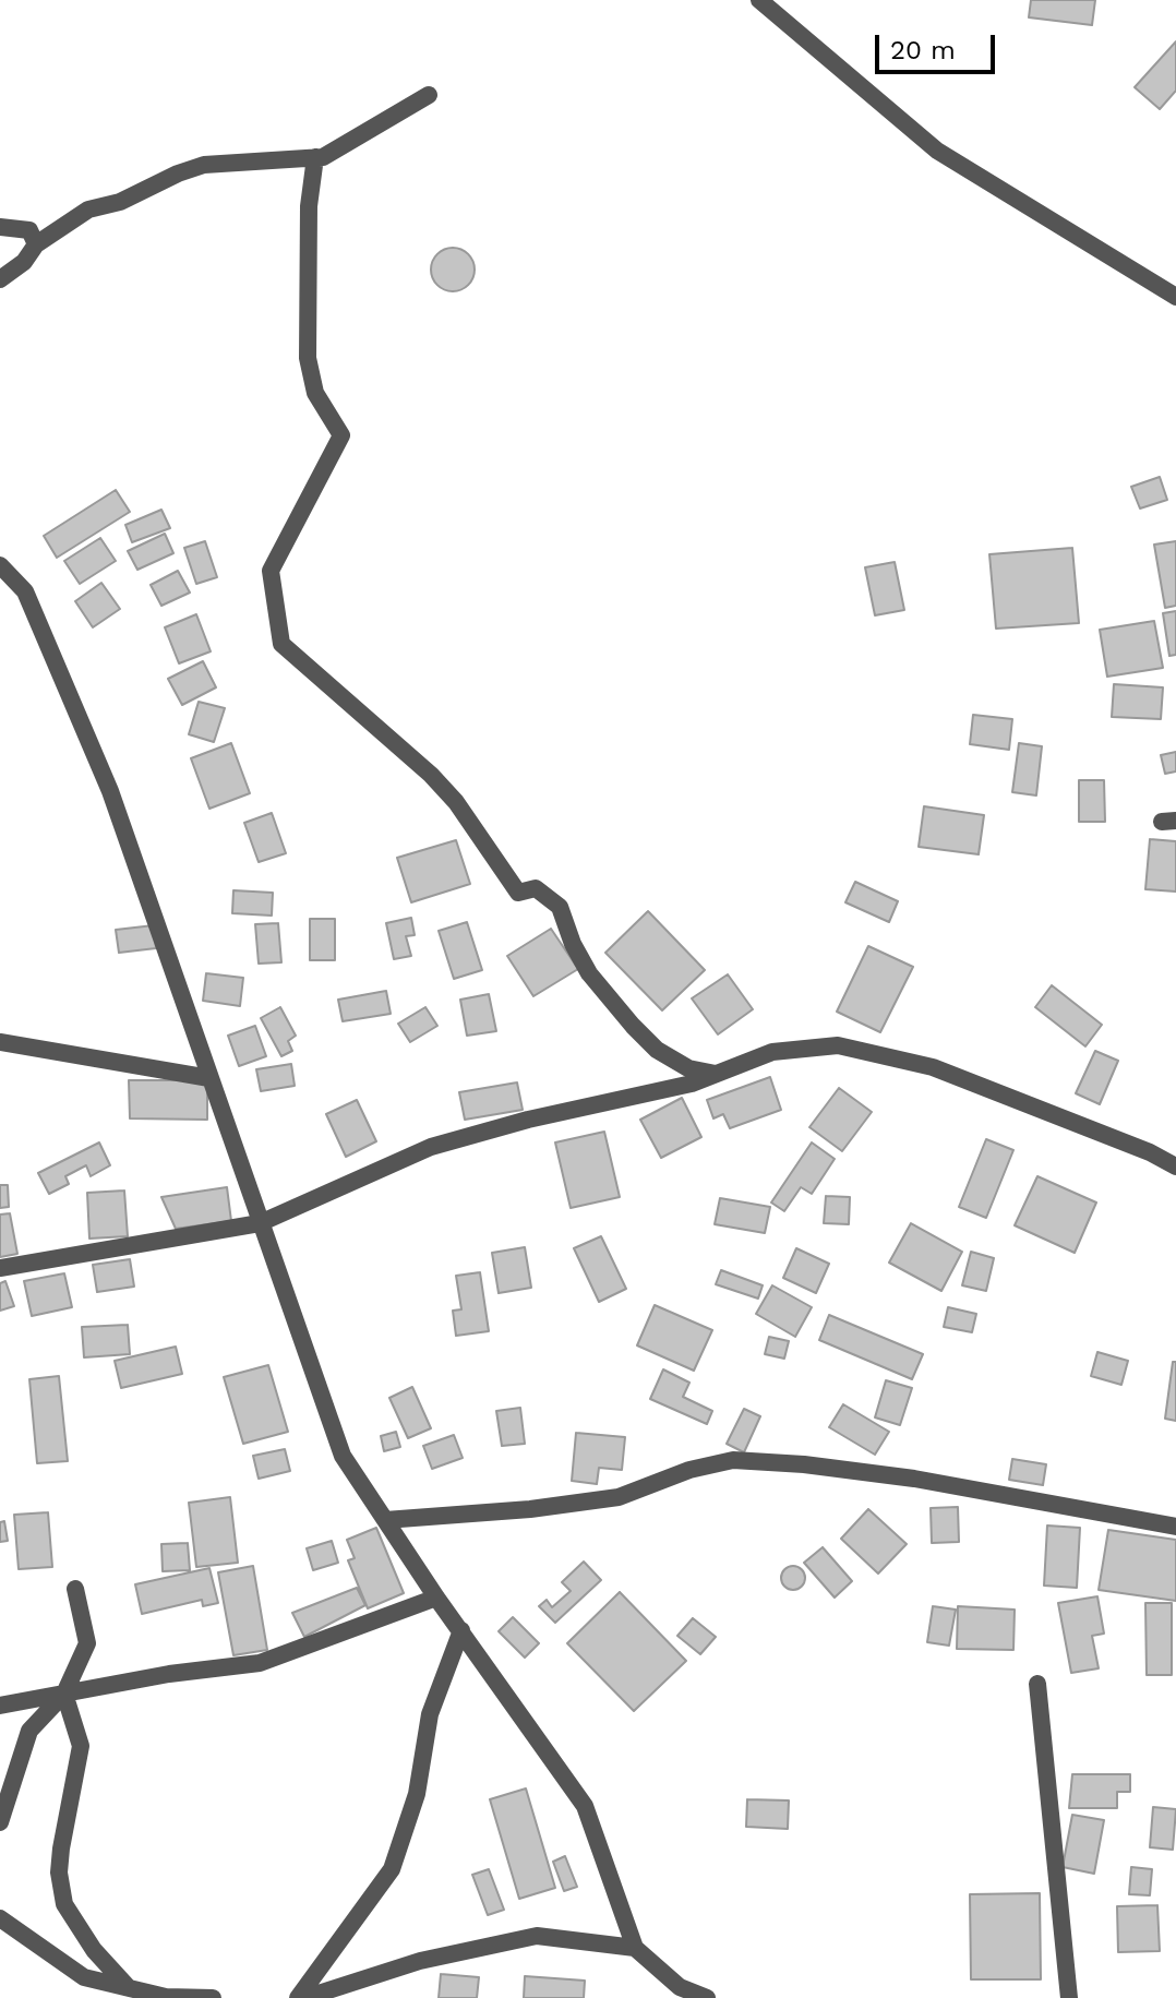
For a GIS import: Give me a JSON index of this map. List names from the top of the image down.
{
  "scale_bar": "20 m"
}
